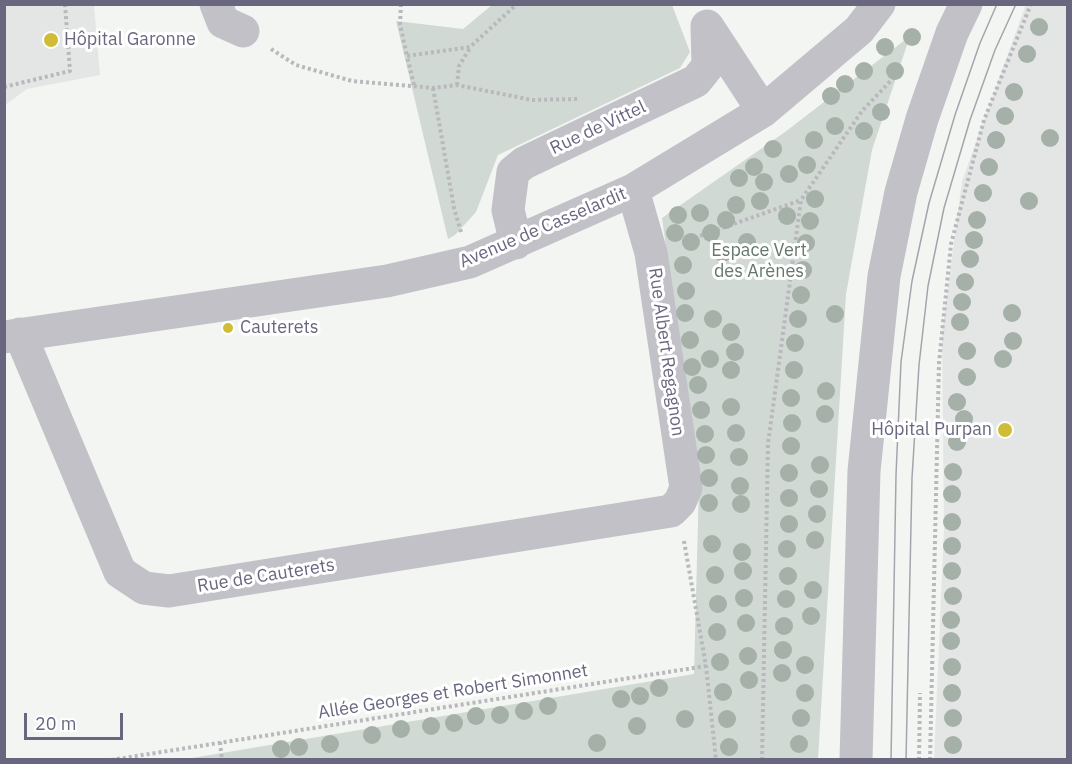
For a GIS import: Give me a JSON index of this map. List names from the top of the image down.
{
  "streets": {
    "street": [
      "Rue de Vittel",
      "Avenue de Casselardit",
      "Rue Albert Regagnon",
      "Rue de Cauterets"
    ],
    "path": ["Allée Georges et Robert Simonnet"]
  },
  "crossings": [
    ["Rue de Vittel", "Avenue de Casselardit"],
    ["Avenue de Casselardit", "Rue Albert Regagnon"],
    ["Avenue de Casselardit", "Rue de Cauterets"],
    ["Rue Albert Regagnon", "Rue de Cauterets"]
  ],
  "parks": ["Espace Vert des Arènes"],
  "places": ["Hôpital Garonne", "Cauterets", "Hôpital Purpan"],
  "scale_bar": "20 m"
}
